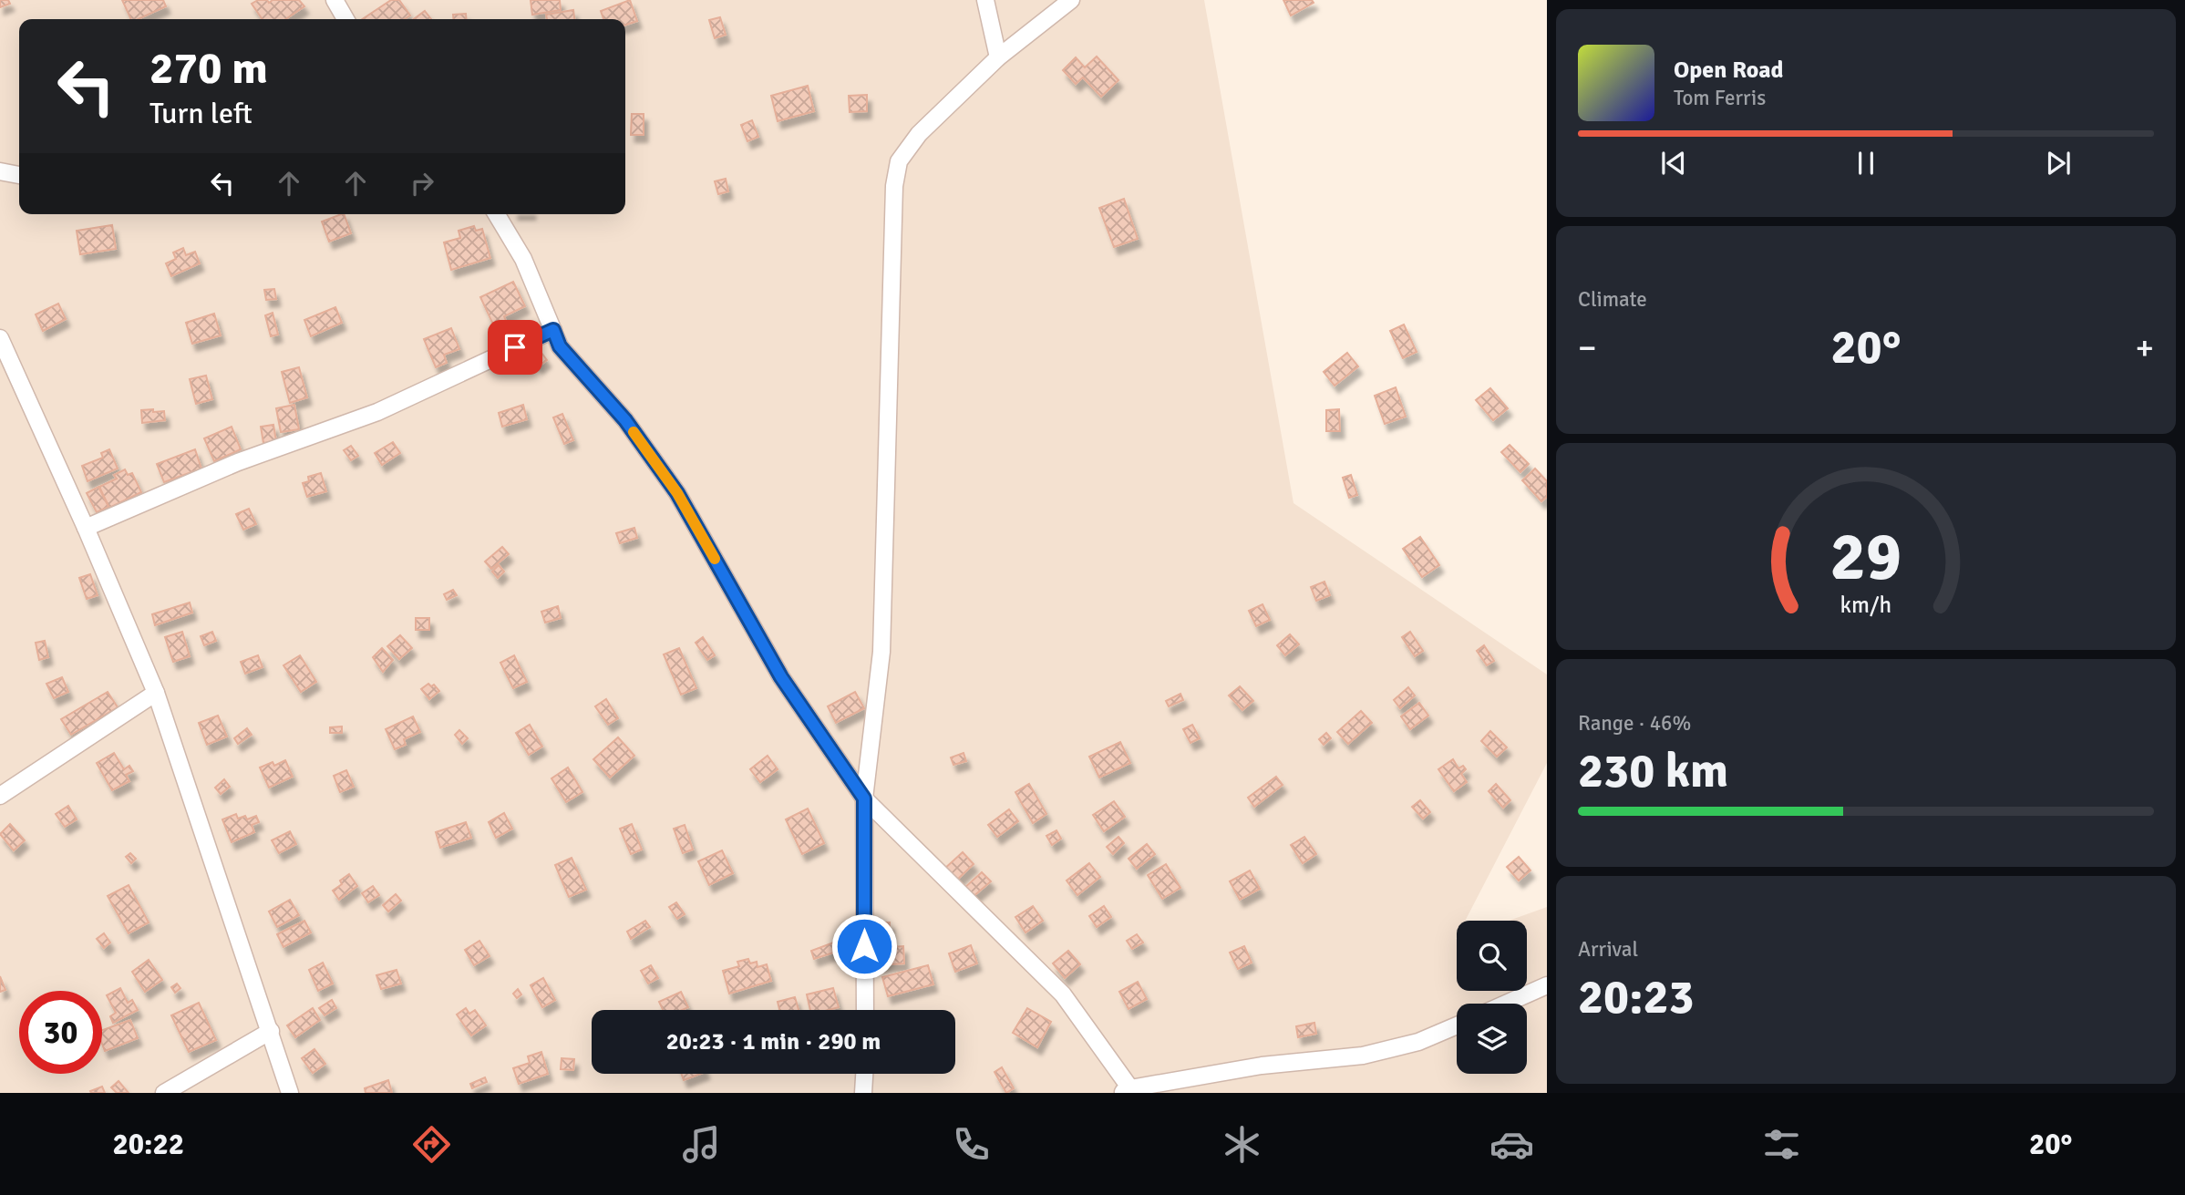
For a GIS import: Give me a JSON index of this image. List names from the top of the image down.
{
  "page": {
    "turn": ["270 m", "Turn left"],
    "song": ["Open Road", "Tom Ferris"],
    "tile": [
      "Climate",
      ["Range · 46%", "230 km"],
      ["Arrival", "20:23"]
    ],
    "heat": ["−", "20°", "+"],
    "limit": "30",
    "trip": "20:23 · 1 min · 290 m",
    "tabs": ["20:22", "20°"],
    "gauge": ["29", "km/h"]
  }
}
